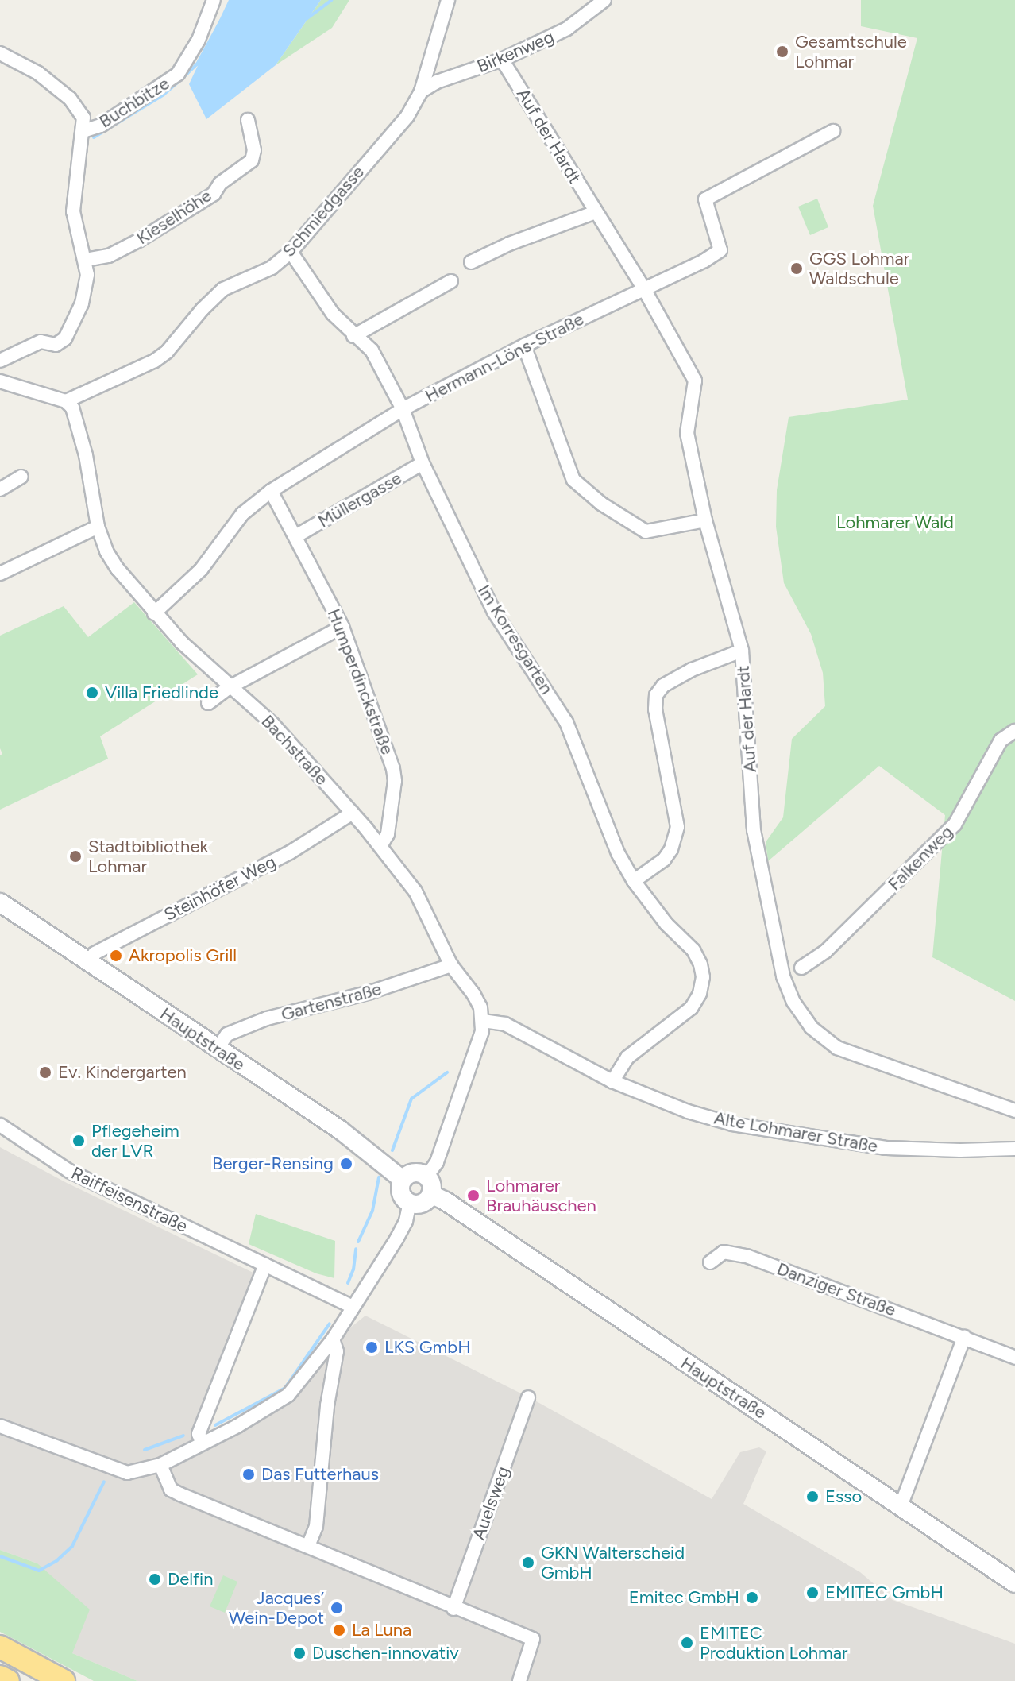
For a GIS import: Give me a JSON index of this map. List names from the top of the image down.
{
  "streets": {
    "main road": ["Hauptstraße"],
    "street": [
      "Birkenweg",
      "Buchbitze",
      "Auf der Hardt",
      "Schmiedgasse",
      "Kieselhöhe",
      "Hermann-Löns-Straße",
      "Müllergasse",
      "Im Korresgarten",
      "Humperdinckstraße",
      "Bachstraße",
      "Falkenweg",
      "Steinhöfer Weg",
      "Gartenstraße",
      "Alte Lohmarer Straße",
      "Raiffeisenstraße",
      "Danziger Straße",
      "Auelsweg"
    ]
  },
  "crossings": [
    ["Birkenweg", "Auf der Hardt"],
    ["Birkenweg", "Schmiedgasse"],
    ["Auf der Hardt", "Hermann-Löns-Straße"],
    ["Schmiedgasse", "Im Korresgarten"],
    ["Schmiedgasse", "Bachstraße"],
    ["Hermann-Löns-Straße", "Im Korresgarten"],
    ["Hermann-Löns-Straße", "Humperdinckstraße"],
    ["Hermann-Löns-Straße", "Bachstraße"],
    ["Müllergasse", "Im Korresgarten"],
    ["Müllergasse", "Humperdinckstraße"],
    ["Im Korresgarten", "Alte Lohmarer Straße"],
    ["Humperdinckstraße", "Bachstraße"],
    ["Bachstraße", "Steinhöfer Weg"],
    ["Bachstraße", "Gartenstraße"],
    ["Bachstraße", "Alte Lohmarer Straße"],
    ["Steinhöfer Weg", "Hauptstraße"],
    ["Gartenstraße", "Hauptstraße"]
  ],
  "parks": ["Lohmarer Wald"],
  "places": [
    "Gesamtschule Lohmar",
    "GGS Lohmar Waldschule",
    "Villa Friedlinde",
    "Stadtbibliothek Lohmar",
    "Akropolis Grill",
    "Ev. Kindergarten",
    "Pflegeheim der LVR",
    "Berger-Rensing",
    "Lohmarer Brauhäuschen",
    "LKS GmbH",
    "Das Futterhaus",
    "Esso",
    "GKN Walterscheid GmbH",
    "Delfin",
    "EMITEC GmbH",
    "Emitec GmbH",
    "Jacques’ Wein-Depot",
    "La Luna",
    "EMITEC Produktion Lohmar",
    "Duschen-innovativ"
  ]
}
